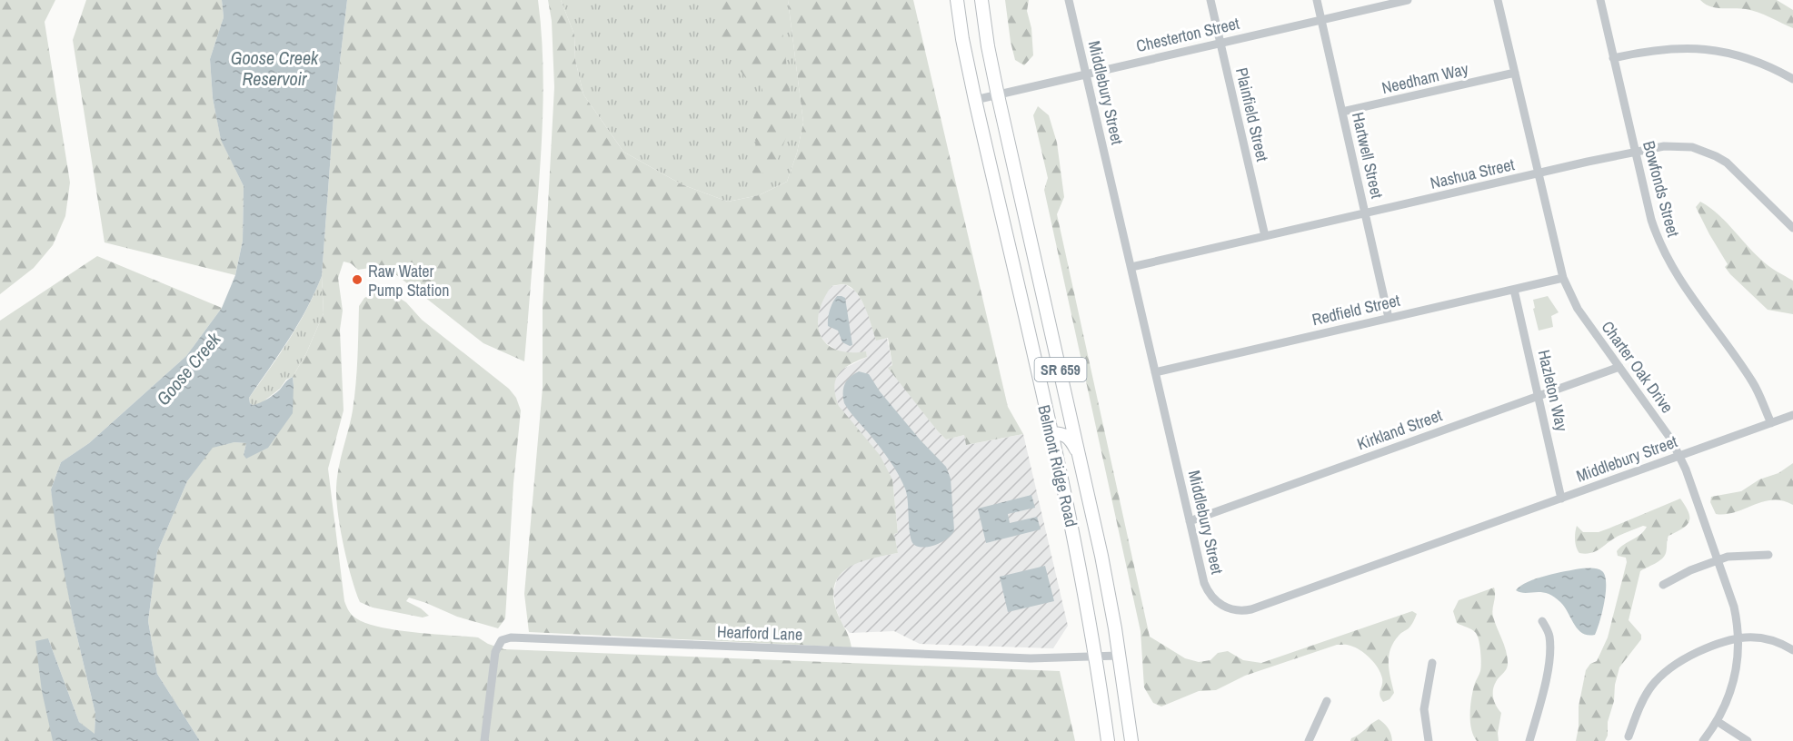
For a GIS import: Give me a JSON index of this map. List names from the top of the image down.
{
  "streets": {
    "main road": ["SR 659", "Belmont Ridge Road"],
    "street": [
      "Chesterton Street",
      "Needham Way",
      "Middlebury Street",
      "Plainfield Street",
      "Hartwell Street",
      "Nashua Street",
      "Bowfonds Street",
      "Redfield Street",
      "Charter Oak Drive",
      "Hazleton Way",
      "Kirkland Street",
      "Hearford Lane"
    ]
  },
  "crossings": [
    ["Chesterton Street", "Middlebury Street"],
    ["Chesterton Street", "Plainfield Street"],
    ["Chesterton Street", "Hartwell Street"],
    ["Chesterton Street", "Belmont Ridge Road"],
    ["Needham Way", "Hartwell Street"],
    ["Needham Way", "Charter Oak Drive"],
    ["Middlebury Street", "Nashua Street"],
    ["Middlebury Street", "Bowfonds Street"],
    ["Middlebury Street", "Redfield Street"],
    ["Middlebury Street", "Charter Oak Drive"],
    ["Middlebury Street", "Hazleton Way"],
    ["Middlebury Street", "Kirkland Street"],
    ["Plainfield Street", "Nashua Street"],
    ["Hartwell Street", "Nashua Street"],
    ["Hartwell Street", "Redfield Street"],
    ["Nashua Street", "Bowfonds Street"],
    ["Nashua Street", "Charter Oak Drive"],
    ["Redfield Street", "Charter Oak Drive"],
    ["Redfield Street", "Hazleton Way"],
    ["Charter Oak Drive", "Kirkland Street"],
    ["Hazleton Way", "Kirkland Street"],
    ["Belmont Ridge Road", "Hearford Lane"]
  ],
  "water": ["Goose Creek Reservoir", "Goose Creek"],
  "places": ["Raw Water Pump Station"]
}
